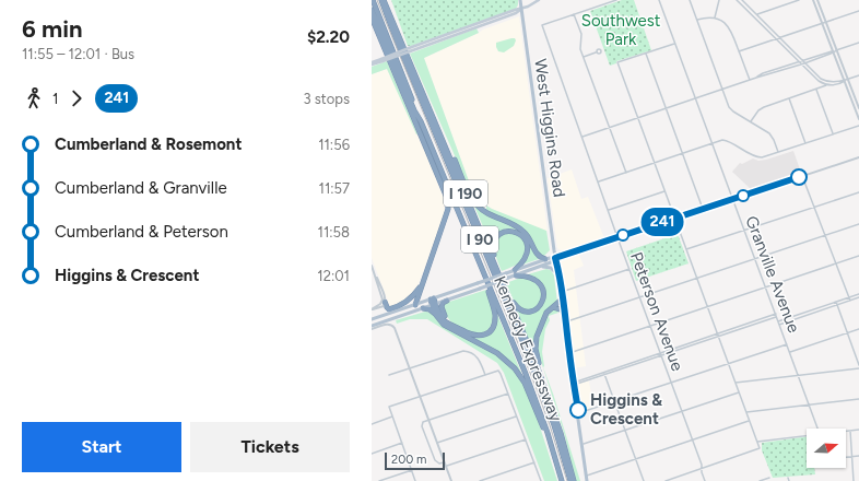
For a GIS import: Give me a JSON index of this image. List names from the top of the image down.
{
  "streets": {
    "highway": ["I 190", "I 90", "Kennedy Expressway"],
    "main road": ["West Higgins Road"],
    "street": ["Granville Avenue", "Peterson Avenue"]
  },
  "crossings": [
    ["I 190", "I 90"],
    ["I 90", "Kennedy Expressway"]
  ],
  "parks": ["Southwest Park"],
  "places": ["Higgins & Crescent"],
  "lines": ["bus line 241"],
  "scale_bar": "200 m",
  "north": "right",
  "page": {
    "heading": ["6 min", "11:55 – 12:01 · Bus", "$2.20"],
    "on_map": "241",
    "legs": ["1", "241", "3 stops"],
    "list": [
      {
        "name": "Cumberland & Rosemont",
        "value": "11:56"
      },
      {
        "name": "Cumberland & Granville",
        "value": "11:57"
      },
      {
        "name": "Cumberland & Peterson",
        "value": "11:58"
      },
      {
        "name": "Higgins & Crescent",
        "value": "12:01"
      }
    ],
    "buttons": ["Start", "Tickets"],
    "scale": "200 m"
  }
}
